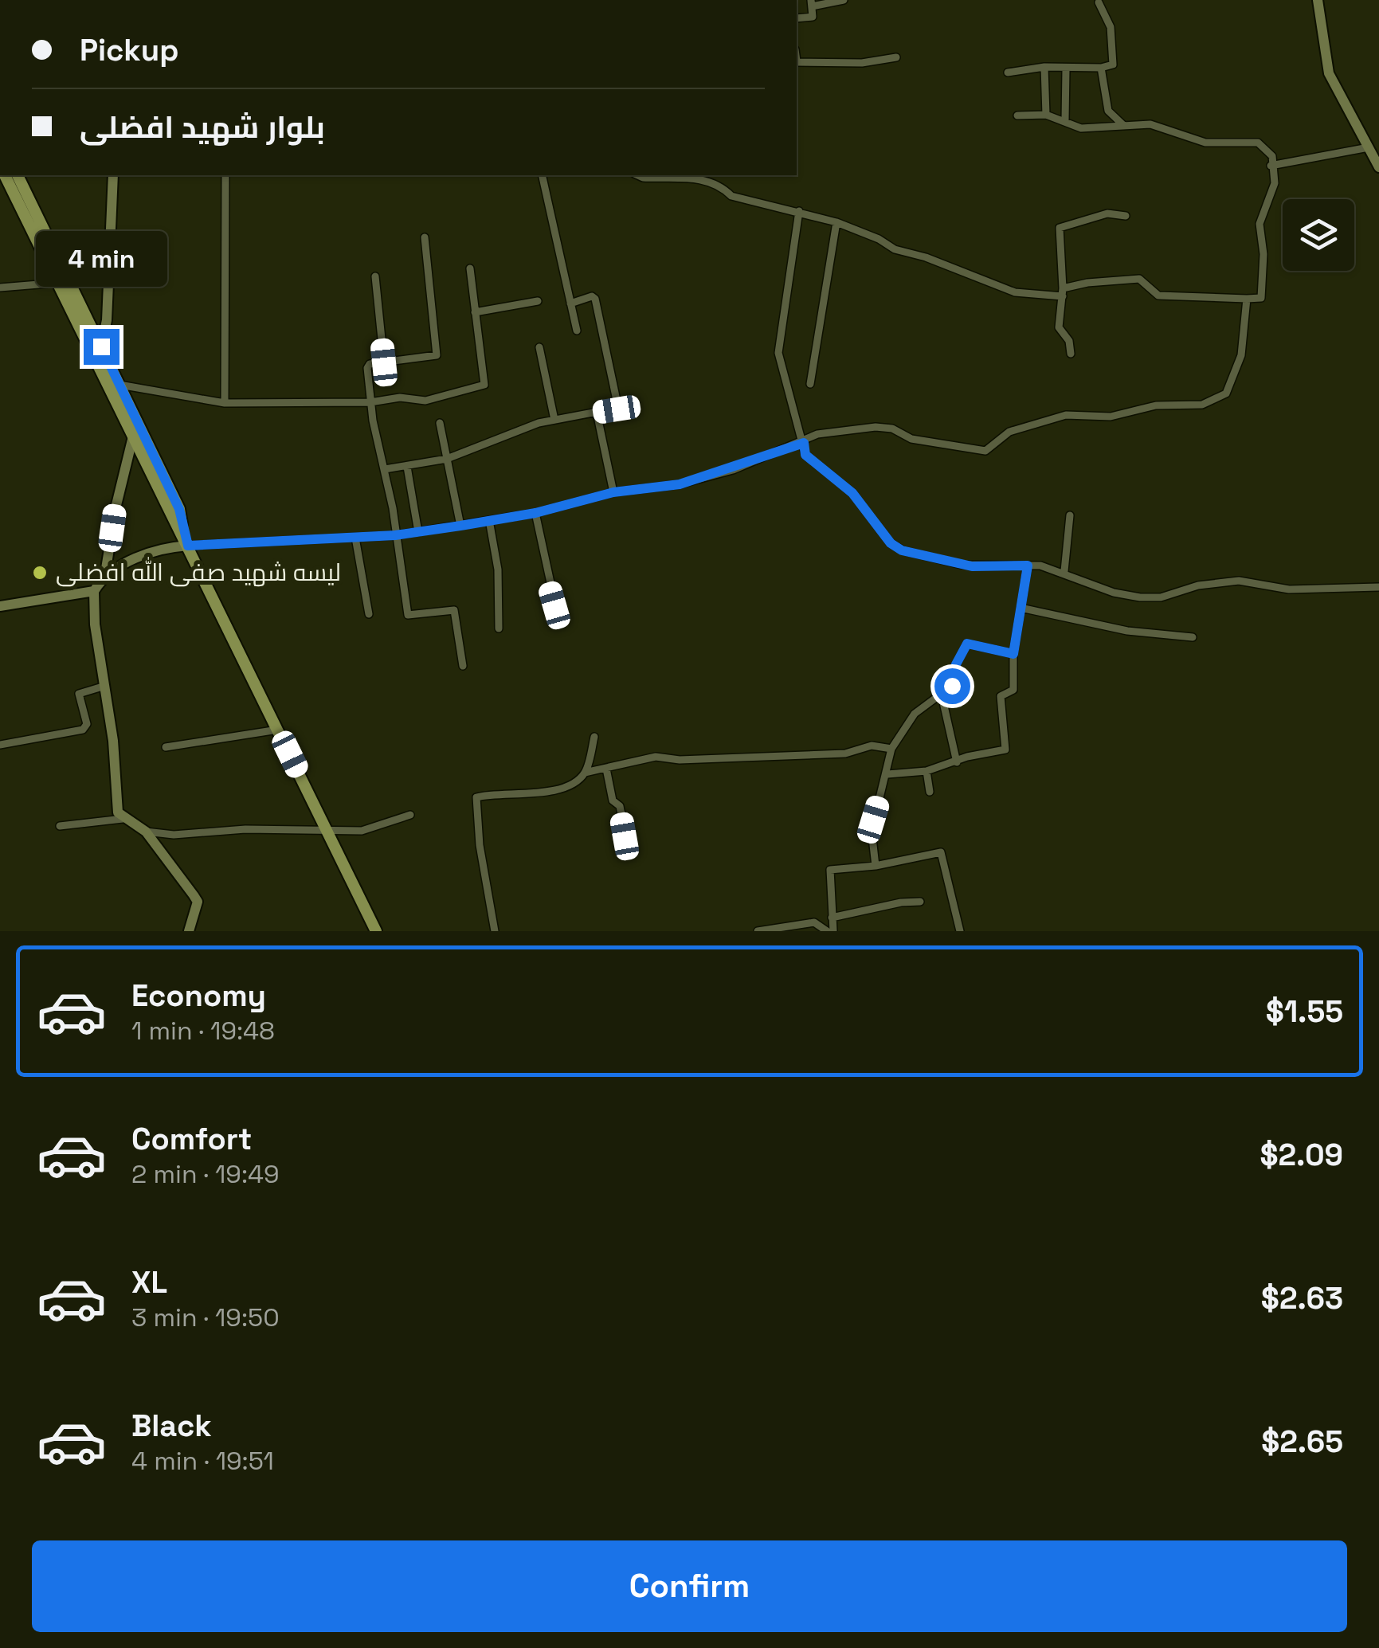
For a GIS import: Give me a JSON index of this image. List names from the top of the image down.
{
  "places": ["لیسه شهید صفی الله افضلی"],
  "page": {
    "banner": ["Pickup", "بلوار شهید افضلی"],
    "bubble": "4 min",
    "list": [
      {
        "name": "Economy",
        "note": "1 min · 19:48",
        "value": "$1.55"
      },
      {
        "name": "Comfort",
        "note": "2 min · 19:49",
        "value": "$2.09"
      },
      {
        "name": "XL",
        "note": "3 min · 19:50",
        "value": "$2.63"
      },
      {
        "name": "Black",
        "note": "4 min · 19:51",
        "value": "$2.65"
      }
    ],
    "buttons": "Confirm"
  }
}
